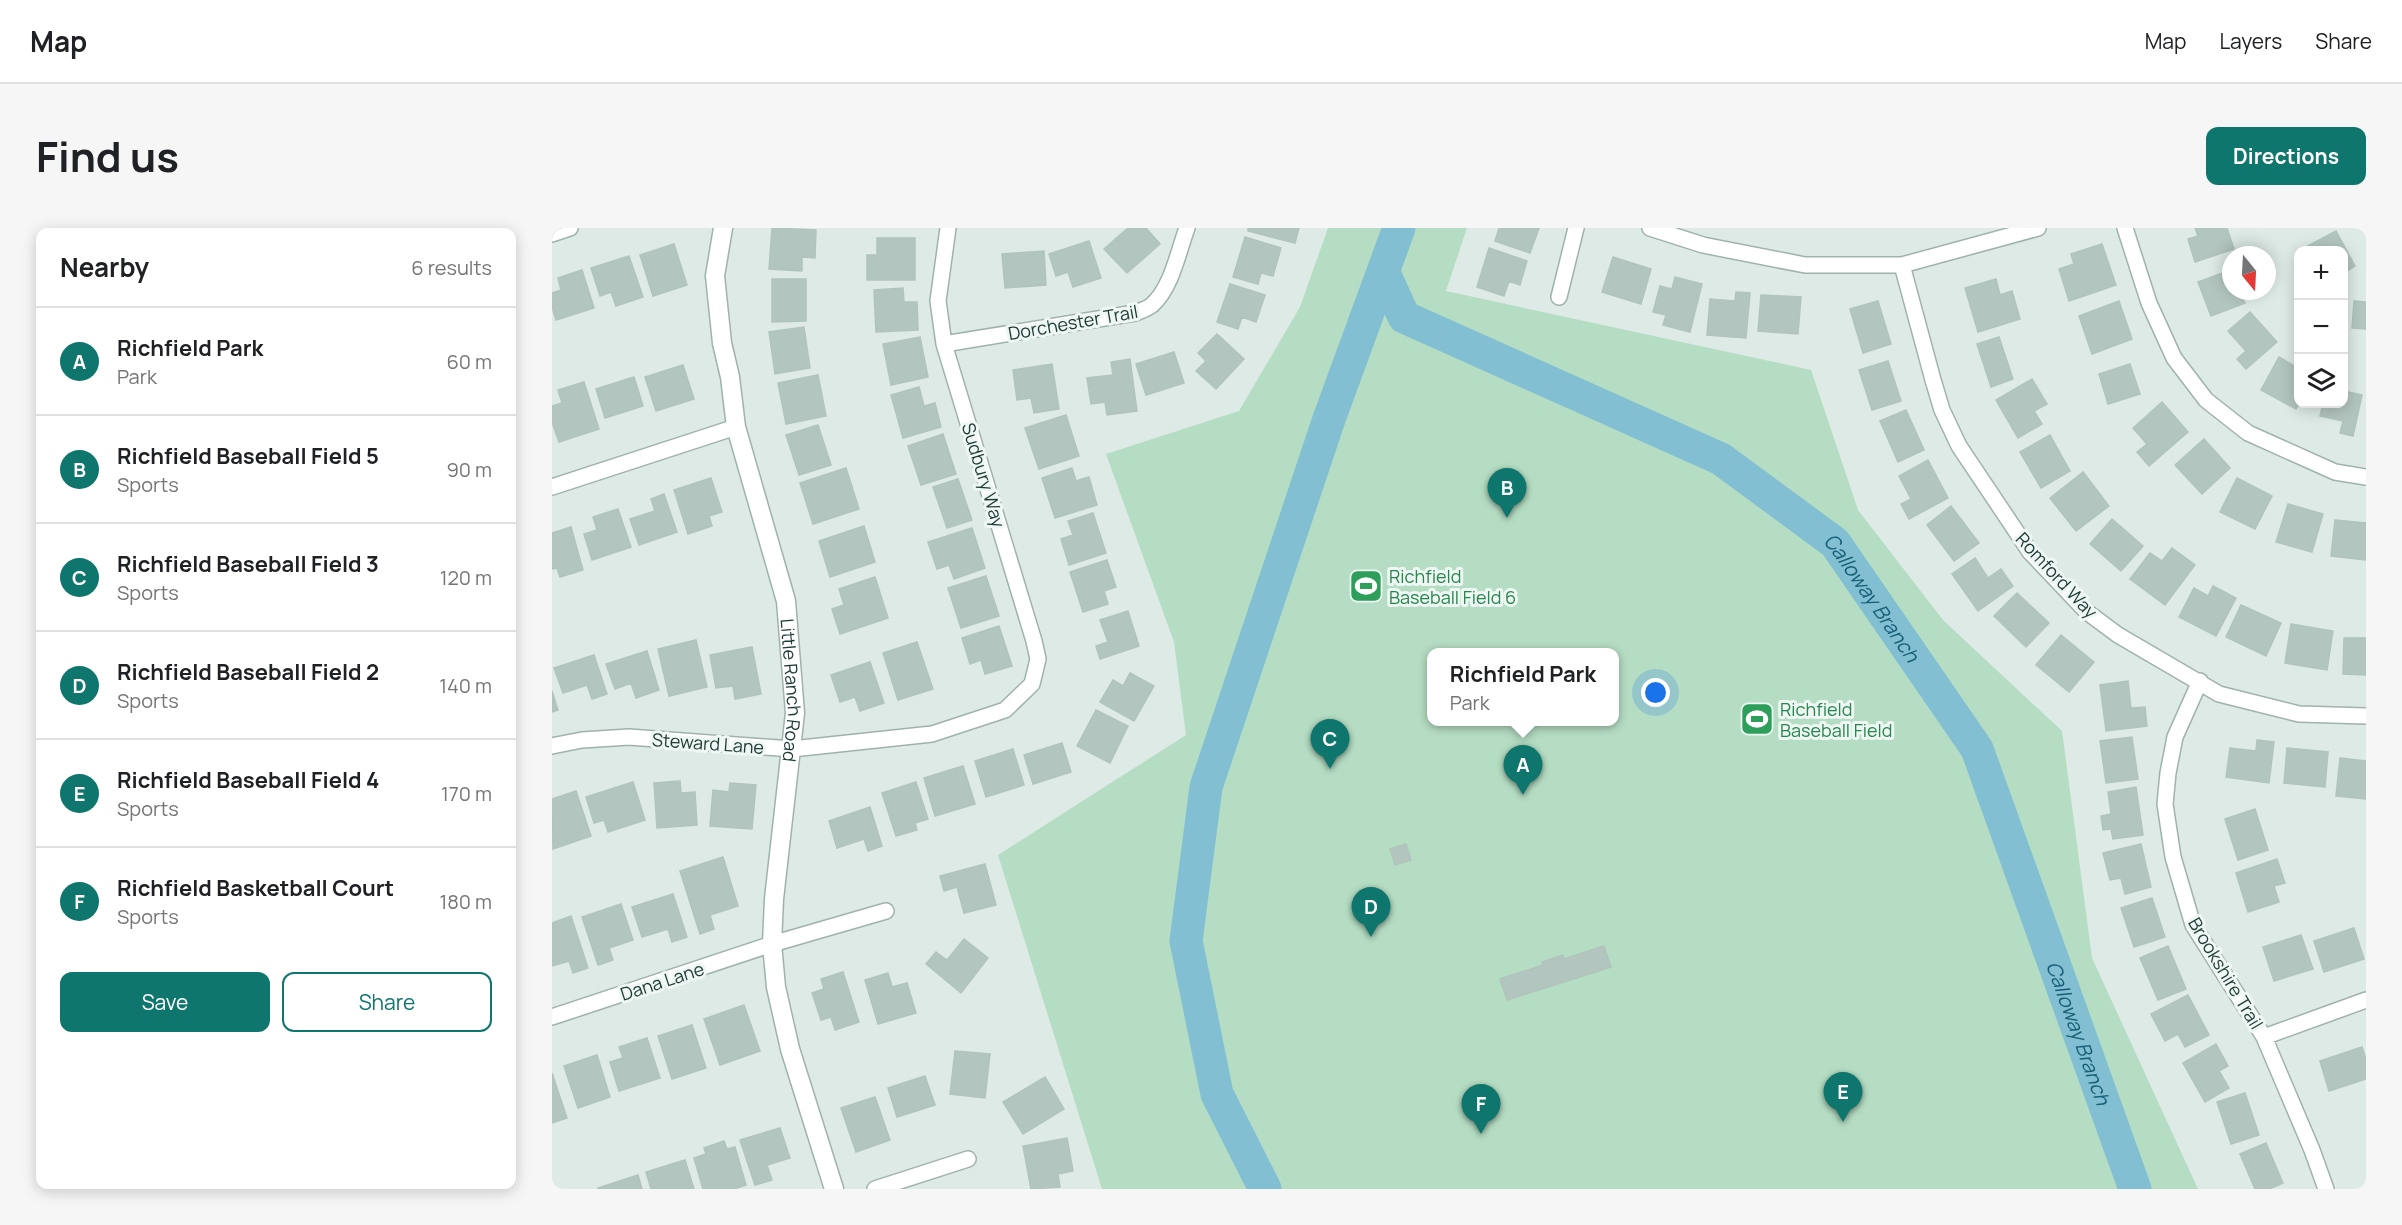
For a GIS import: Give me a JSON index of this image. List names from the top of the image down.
{
  "streets": {
    "street": [
      "Dorchester Trail",
      "Sudbury Way",
      "Romford Way",
      "Little Ranch Road",
      "Steward Lane",
      "Brookshire Trail",
      "Dana Lane"
    ]
  },
  "crossings": [
    ["Dorchester Trail", "Sudbury Way"],
    ["Sudbury Way", "Steward Lane"],
    ["Romford Way", "Brookshire Trail"],
    ["Little Ranch Road", "Steward Lane"],
    ["Little Ranch Road", "Dana Lane"]
  ],
  "water": ["Calloway Branch"],
  "places": {
    "sports": ["Richfield Baseball Field 6", "Richfield Baseball Field"]
  },
  "north": "bottom",
  "page": {
    "header": "Map",
    "nav": ["Map", "Layers", "Share"],
    "title": "Find us",
    "buttons": [
      "Directions",
      ["Save", "Share"]
    ],
    "heading": ["Nearby", "6 results"],
    "map_buttons": ["+", "−"],
    "list": [
      {
        "mark": "A",
        "name": "Richfield Park",
        "note": "Park",
        "value": "60 m"
      },
      {
        "mark": "B",
        "name": "Richfield Baseball Field 5",
        "note": "Sports",
        "value": "90 m"
      },
      {
        "mark": "C",
        "name": "Richfield Baseball Field 3",
        "note": "Sports",
        "value": "120 m"
      },
      {
        "mark": "D",
        "name": "Richfield Baseball Field 2",
        "note": "Sports",
        "value": "140 m"
      },
      {
        "mark": "E",
        "name": "Richfield Baseball Field 4",
        "note": "Sports",
        "value": "170 m"
      },
      {
        "mark": "F",
        "name": "Richfield Basketball Court",
        "note": "Sports",
        "value": "180 m"
      }
    ],
    "pins": [
      "B",
      "C",
      "A",
      "D",
      "E",
      "F"
    ],
    "popup": ["Richfield Park", "Park"]
  }
}
